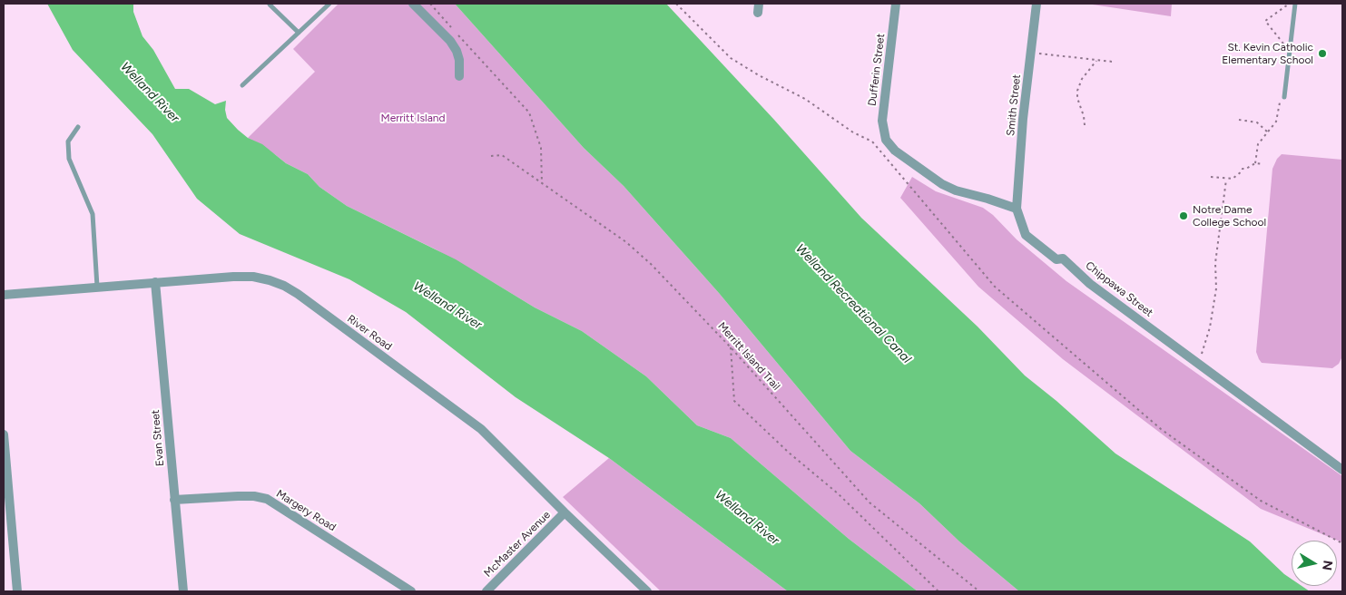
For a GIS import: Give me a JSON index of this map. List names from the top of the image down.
{
  "streets": {
    "street": [
      "Dufferin Street",
      "Smith Street",
      "Chippawa Street",
      "River Road",
      "Evan Street",
      "Margery Road",
      "McMaster Avenue"
    ],
    "path": ["Merritt Island Trail"]
  },
  "crossings": [
    ["Dufferin Street", "Smith Street"],
    ["Dufferin Street", "Chippawa Street"],
    ["Smith Street", "Chippawa Street"],
    ["River Road", "Evan Street"],
    ["River Road", "McMaster Avenue"],
    ["Evan Street", "Margery Road"]
  ],
  "water": ["Welland River", "Welland Recreational Canal"],
  "parks": ["Merritt Island"],
  "places": ["St. Kevin Catholic Elementary School", "Notre Dame College School"],
  "north": "right"
}
